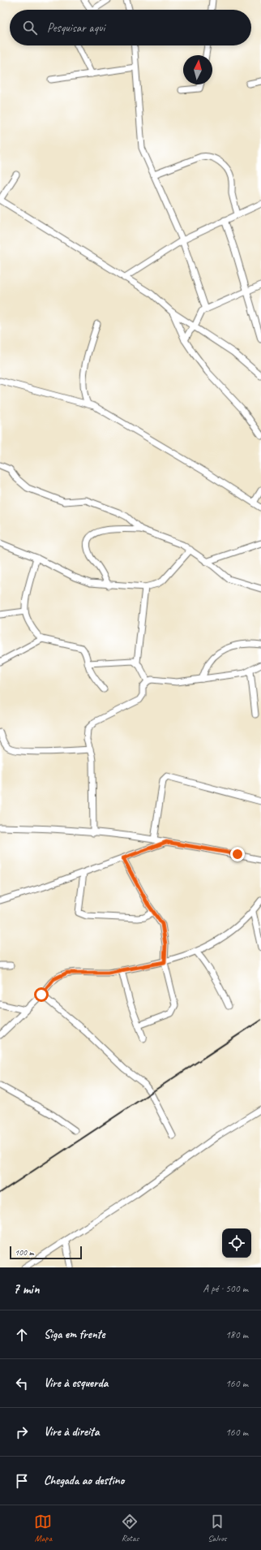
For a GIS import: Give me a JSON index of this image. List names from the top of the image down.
{
  "scale_bar": "100 m",
  "north": "top",
  "page": {
    "search": "Pesquisar aqui",
    "scale": "100 m",
    "heading": ["7 min", "A pé · 500 m"],
    "list": [
      ["Siga em frente", "180 m"],
      ["Vire à esquerda", "160 m"],
      ["Vire à direita", "160 m"],
      "Chegada ao destino"
    ],
    "nav": ["Mapa", "Rotas", "Salvos"]
  }
}
